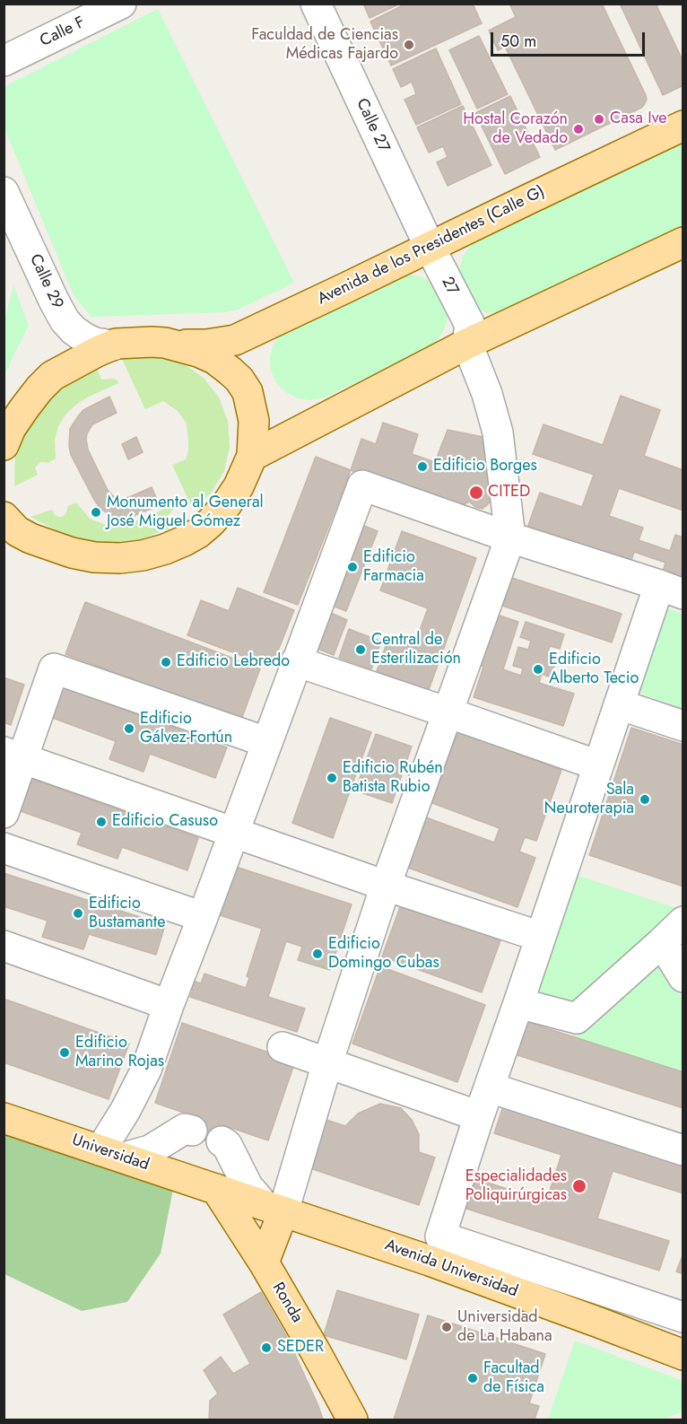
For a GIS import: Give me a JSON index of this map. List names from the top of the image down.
{
  "streets": {
    "main road": [
      "Avenida de los Presidentes (Calle G)",
      "Universidad",
      "Avenida Universidad",
      "Ronda"
    ],
    "street": [
      "Calle F",
      "Calle 27",
      "Calle 29",
      "27"
    ]
  },
  "crossings": [
    ["Calle 27", "Avenida de los Presidentes (Calle G)"],
    ["Calle 27", "27"],
    ["Avenida de los Presidentes (Calle G)", "27"],
    ["Universidad", "Avenida Universidad"],
    ["Universidad", "Ronda"],
    ["Avenida Universidad", "Ronda"]
  ],
  "places": [
    "Faculdad de Ciencias Médicas Fajardo",
    "Casa Ive",
    "Hostal Corazón de Vedado",
    "Edificio Borges",
    "CITED",
    "Monumento al General José Miguel Gómez",
    "Edificio Farmacia",
    "Central de Esterilización",
    "Edificio Lebredo",
    "Edificio Alberto Tecio",
    "Edificio Gálvez-Fortún",
    "Edificio Rubén Batista Rubio",
    "Sala Neuroterapia",
    "Edificio Casuso",
    "Edificio Bustamante",
    "Edificio Domingo Cubas",
    "Edificio Marino Rojas",
    "Especialidades Poliquirúrgicas",
    "Universidad de La Habana",
    "SEDER",
    "Facultad de Física"
  ],
  "scale_bar": "50 m"
}
